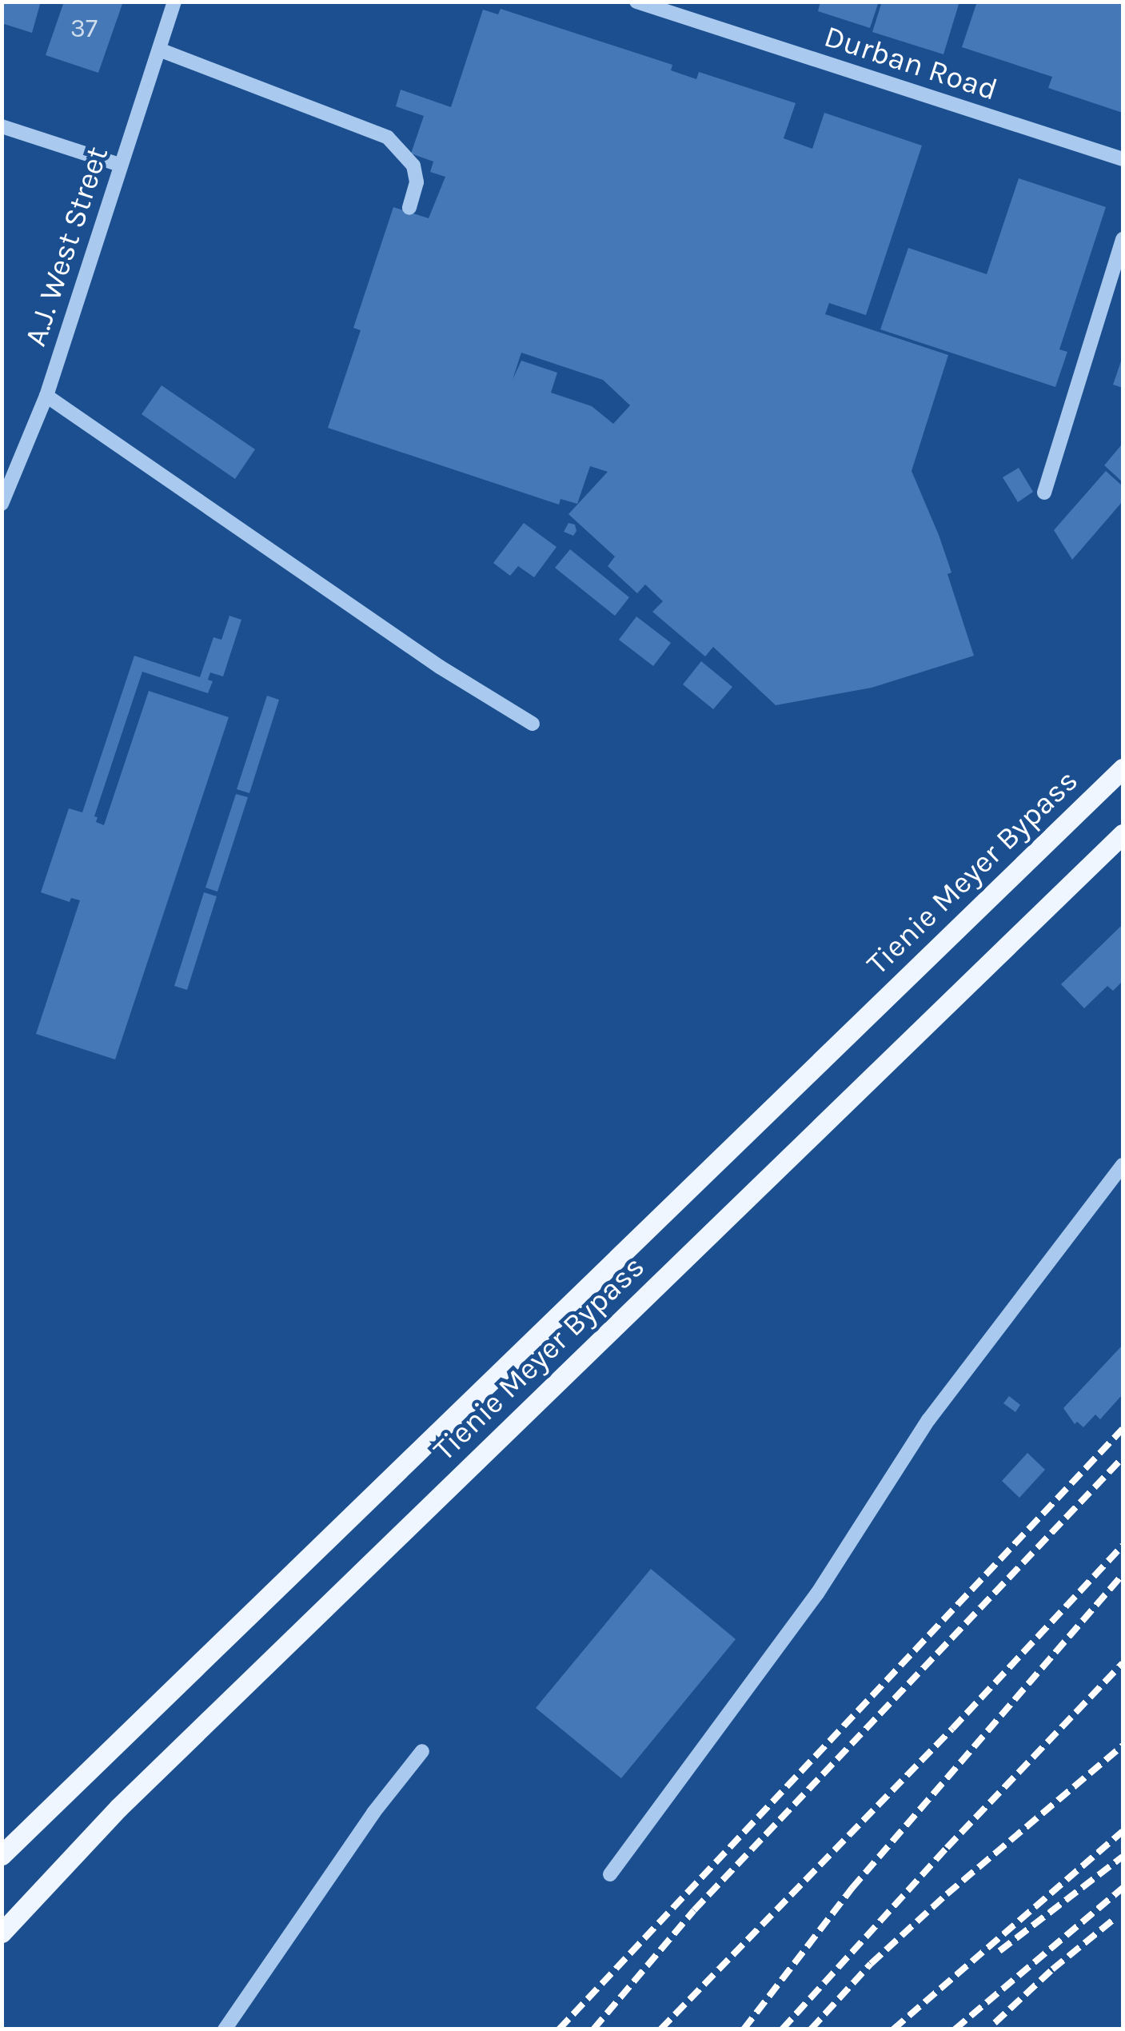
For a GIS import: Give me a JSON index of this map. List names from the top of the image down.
{
  "streets": {
    "main road": ["Tienie Meyer Bypass"],
    "street": ["Durban Road", "A.J. West Street"]
  },
  "house_numbers": ["37"]
}
